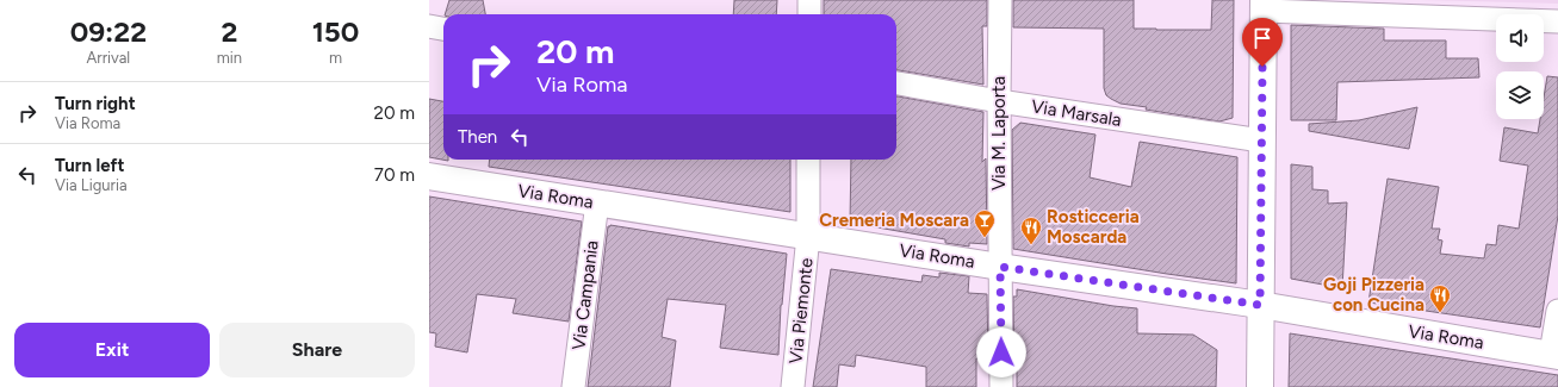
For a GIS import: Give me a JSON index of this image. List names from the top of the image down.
{
  "streets": {
    "main road": ["Via Roma"],
    "street": [
      "Via Marsala",
      "Via M. Laporta",
      "Via Campania",
      "Via Piemonte"
    ]
  },
  "crossings": [
    ["Via Marsala", "Via M. Laporta"],
    ["Via M. Laporta", "Via Roma"],
    ["Via Roma", "Via Campania"],
    ["Via Roma", "Via Piemonte"]
  ],
  "places": {
    "bar": ["Cremeria Moscara"],
    "restaurant": ["Rosticceria Moscarda", "Goji Pizzeria con Cucina"]
  },
  "page": {
    "eta": [
      "09:22",
      "Arrival",
      "2",
      "min",
      "150",
      "m"
    ],
    "turn": ["20 m", "Via Roma"],
    "list": [
      {
        "name": "Turn right",
        "note": "Via Roma",
        "value": "20 m"
      },
      {
        "name": "Turn left",
        "note": "Via Liguria",
        "value": "70 m"
      }
    ],
    "then": "Then",
    "buttons": ["Exit", "Share"]
  }
}
